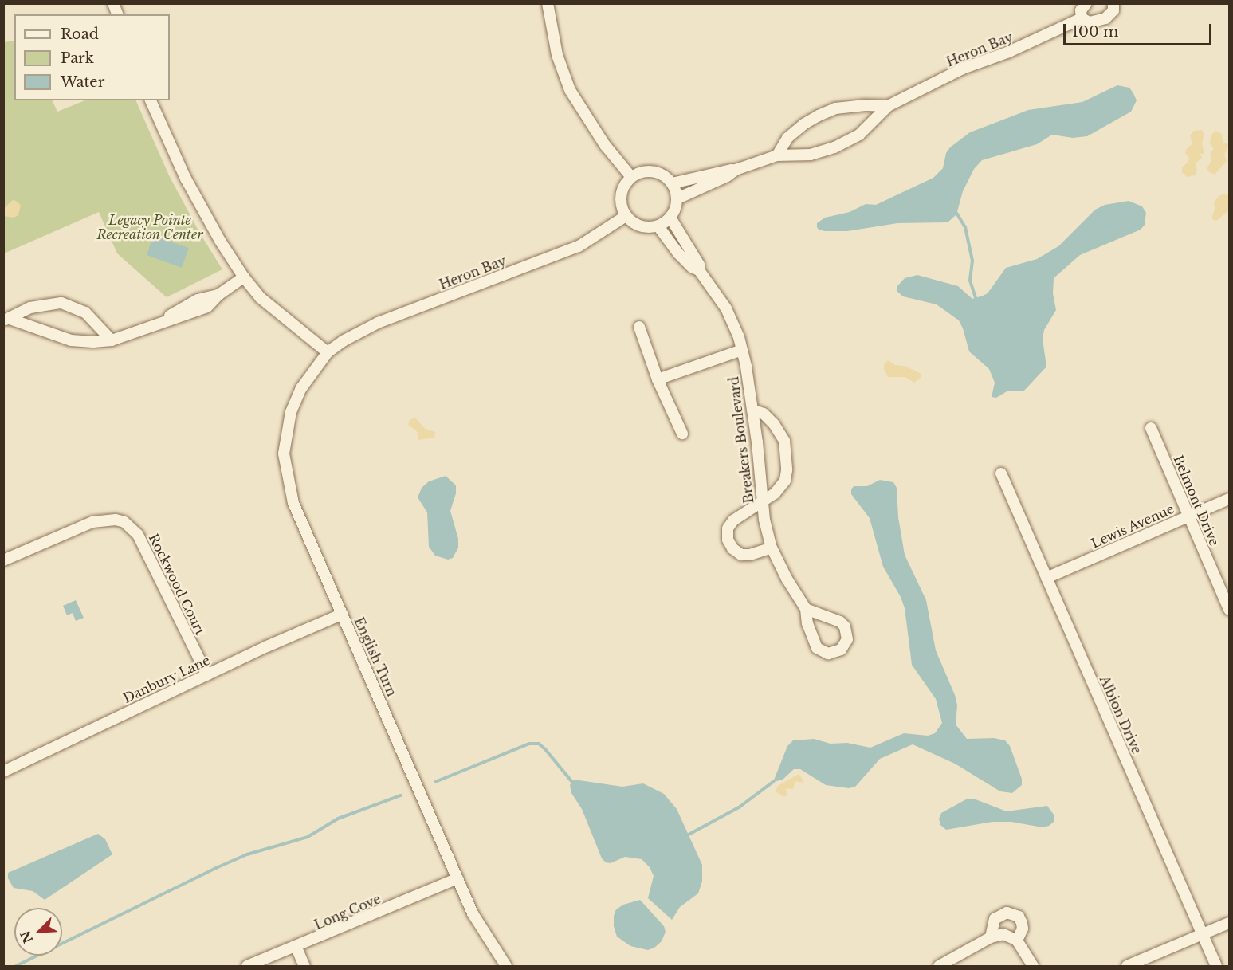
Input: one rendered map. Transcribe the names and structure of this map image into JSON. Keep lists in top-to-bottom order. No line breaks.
{"streets":{"street":["Heron Bay","Breakers Boulevard","Belmont Drive","Lewis Avenue","Rockwood Court","English Turn","Danbury Lane","Albion Drive","Long Cove"]},"crossings":[["Heron Bay","Breakers Boulevard"],["Heron Bay","English Turn"],["Belmont Drive","Lewis Avenue"],["Lewis Avenue","Albion Drive"],["Rockwood Court","Danbury Lane"],["English Turn","Danbury Lane"],["English Turn","Long Cove"]],"parks":["Legacy Pointe Recreation Center"],"legend":["Road","Park","Water"],"scale_bar":"100 m","north":"bottom left"}
